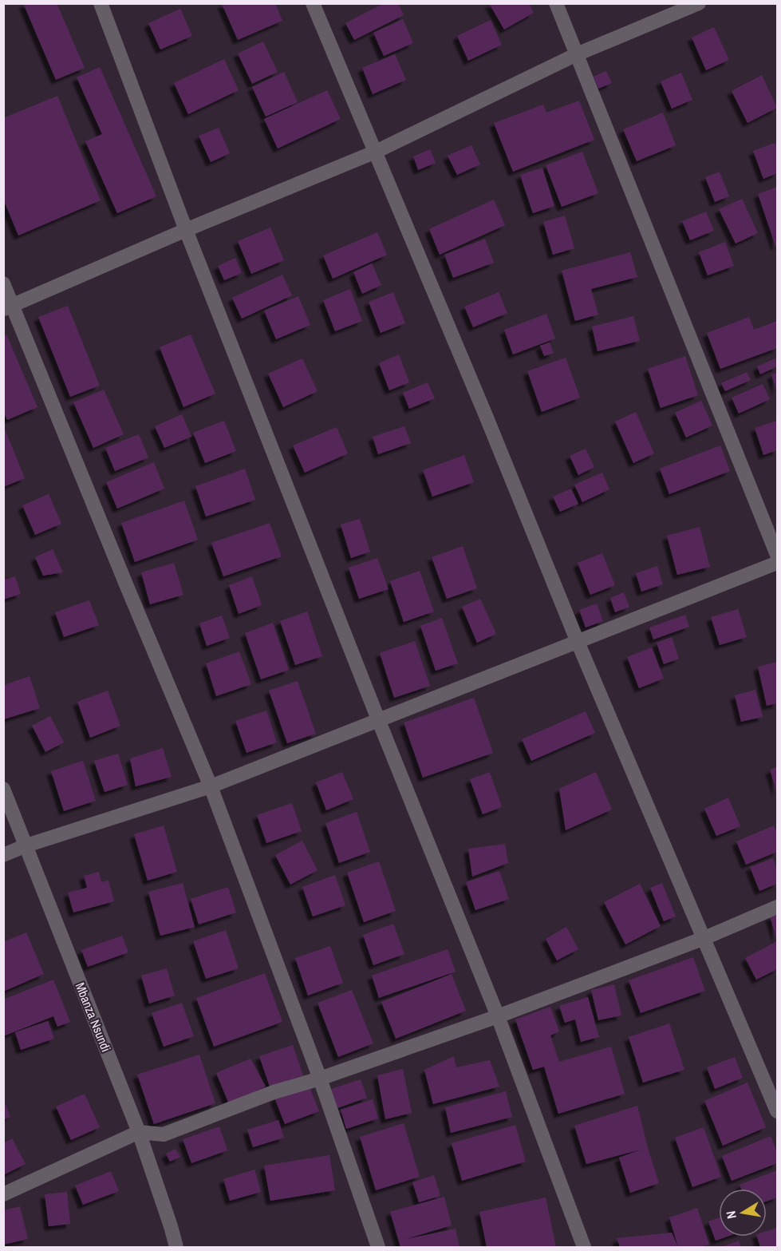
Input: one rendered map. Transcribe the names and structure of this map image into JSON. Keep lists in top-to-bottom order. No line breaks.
{"streets":{"street":["Mbanza Nsundi"]},"north":"left"}
